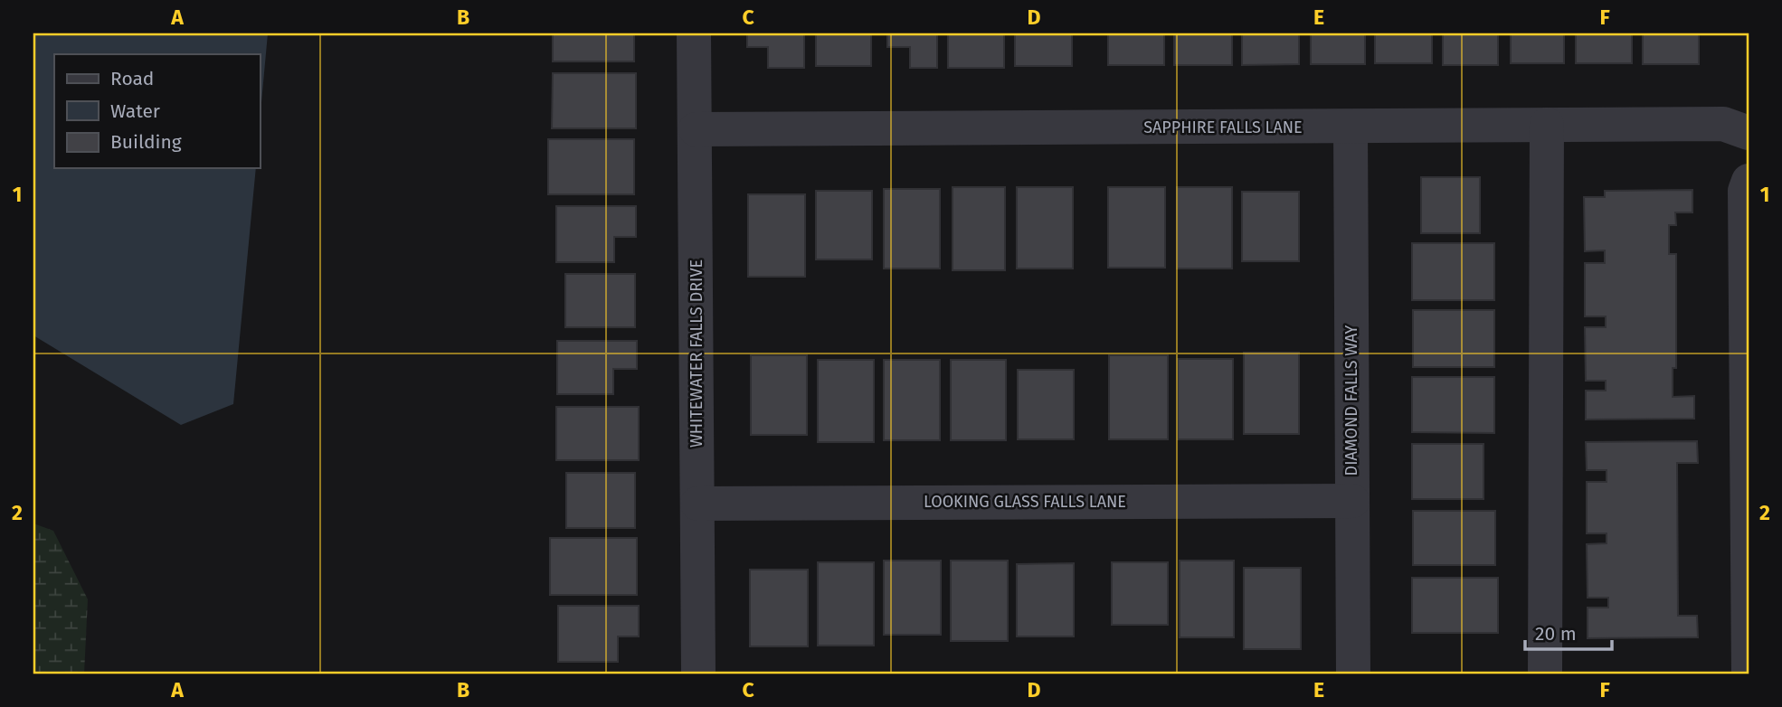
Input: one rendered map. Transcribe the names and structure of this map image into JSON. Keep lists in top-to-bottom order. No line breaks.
{"streets":{"street":["SAPPHIRE FALLS LANE","WHITEWATER FALLS DRIVE","DIAMOND FALLS WAY","LOOKING GLASS FALLS LANE"]},"crossings":[["SAPPHIRE FALLS LANE","WHITEWATER FALLS DRIVE"],["SAPPHIRE FALLS LANE","DIAMOND FALLS WAY"],["WHITEWATER FALLS DRIVE","LOOKING GLASS FALLS LANE"],["DIAMOND FALLS WAY","LOOKING GLASS FALLS LANE"]],"legend":["Road","Water","Building"],"scale_bar":"20 m","grid":{"columns":["A","B","C","D","E","F"],"rows":["1","2"]}}
